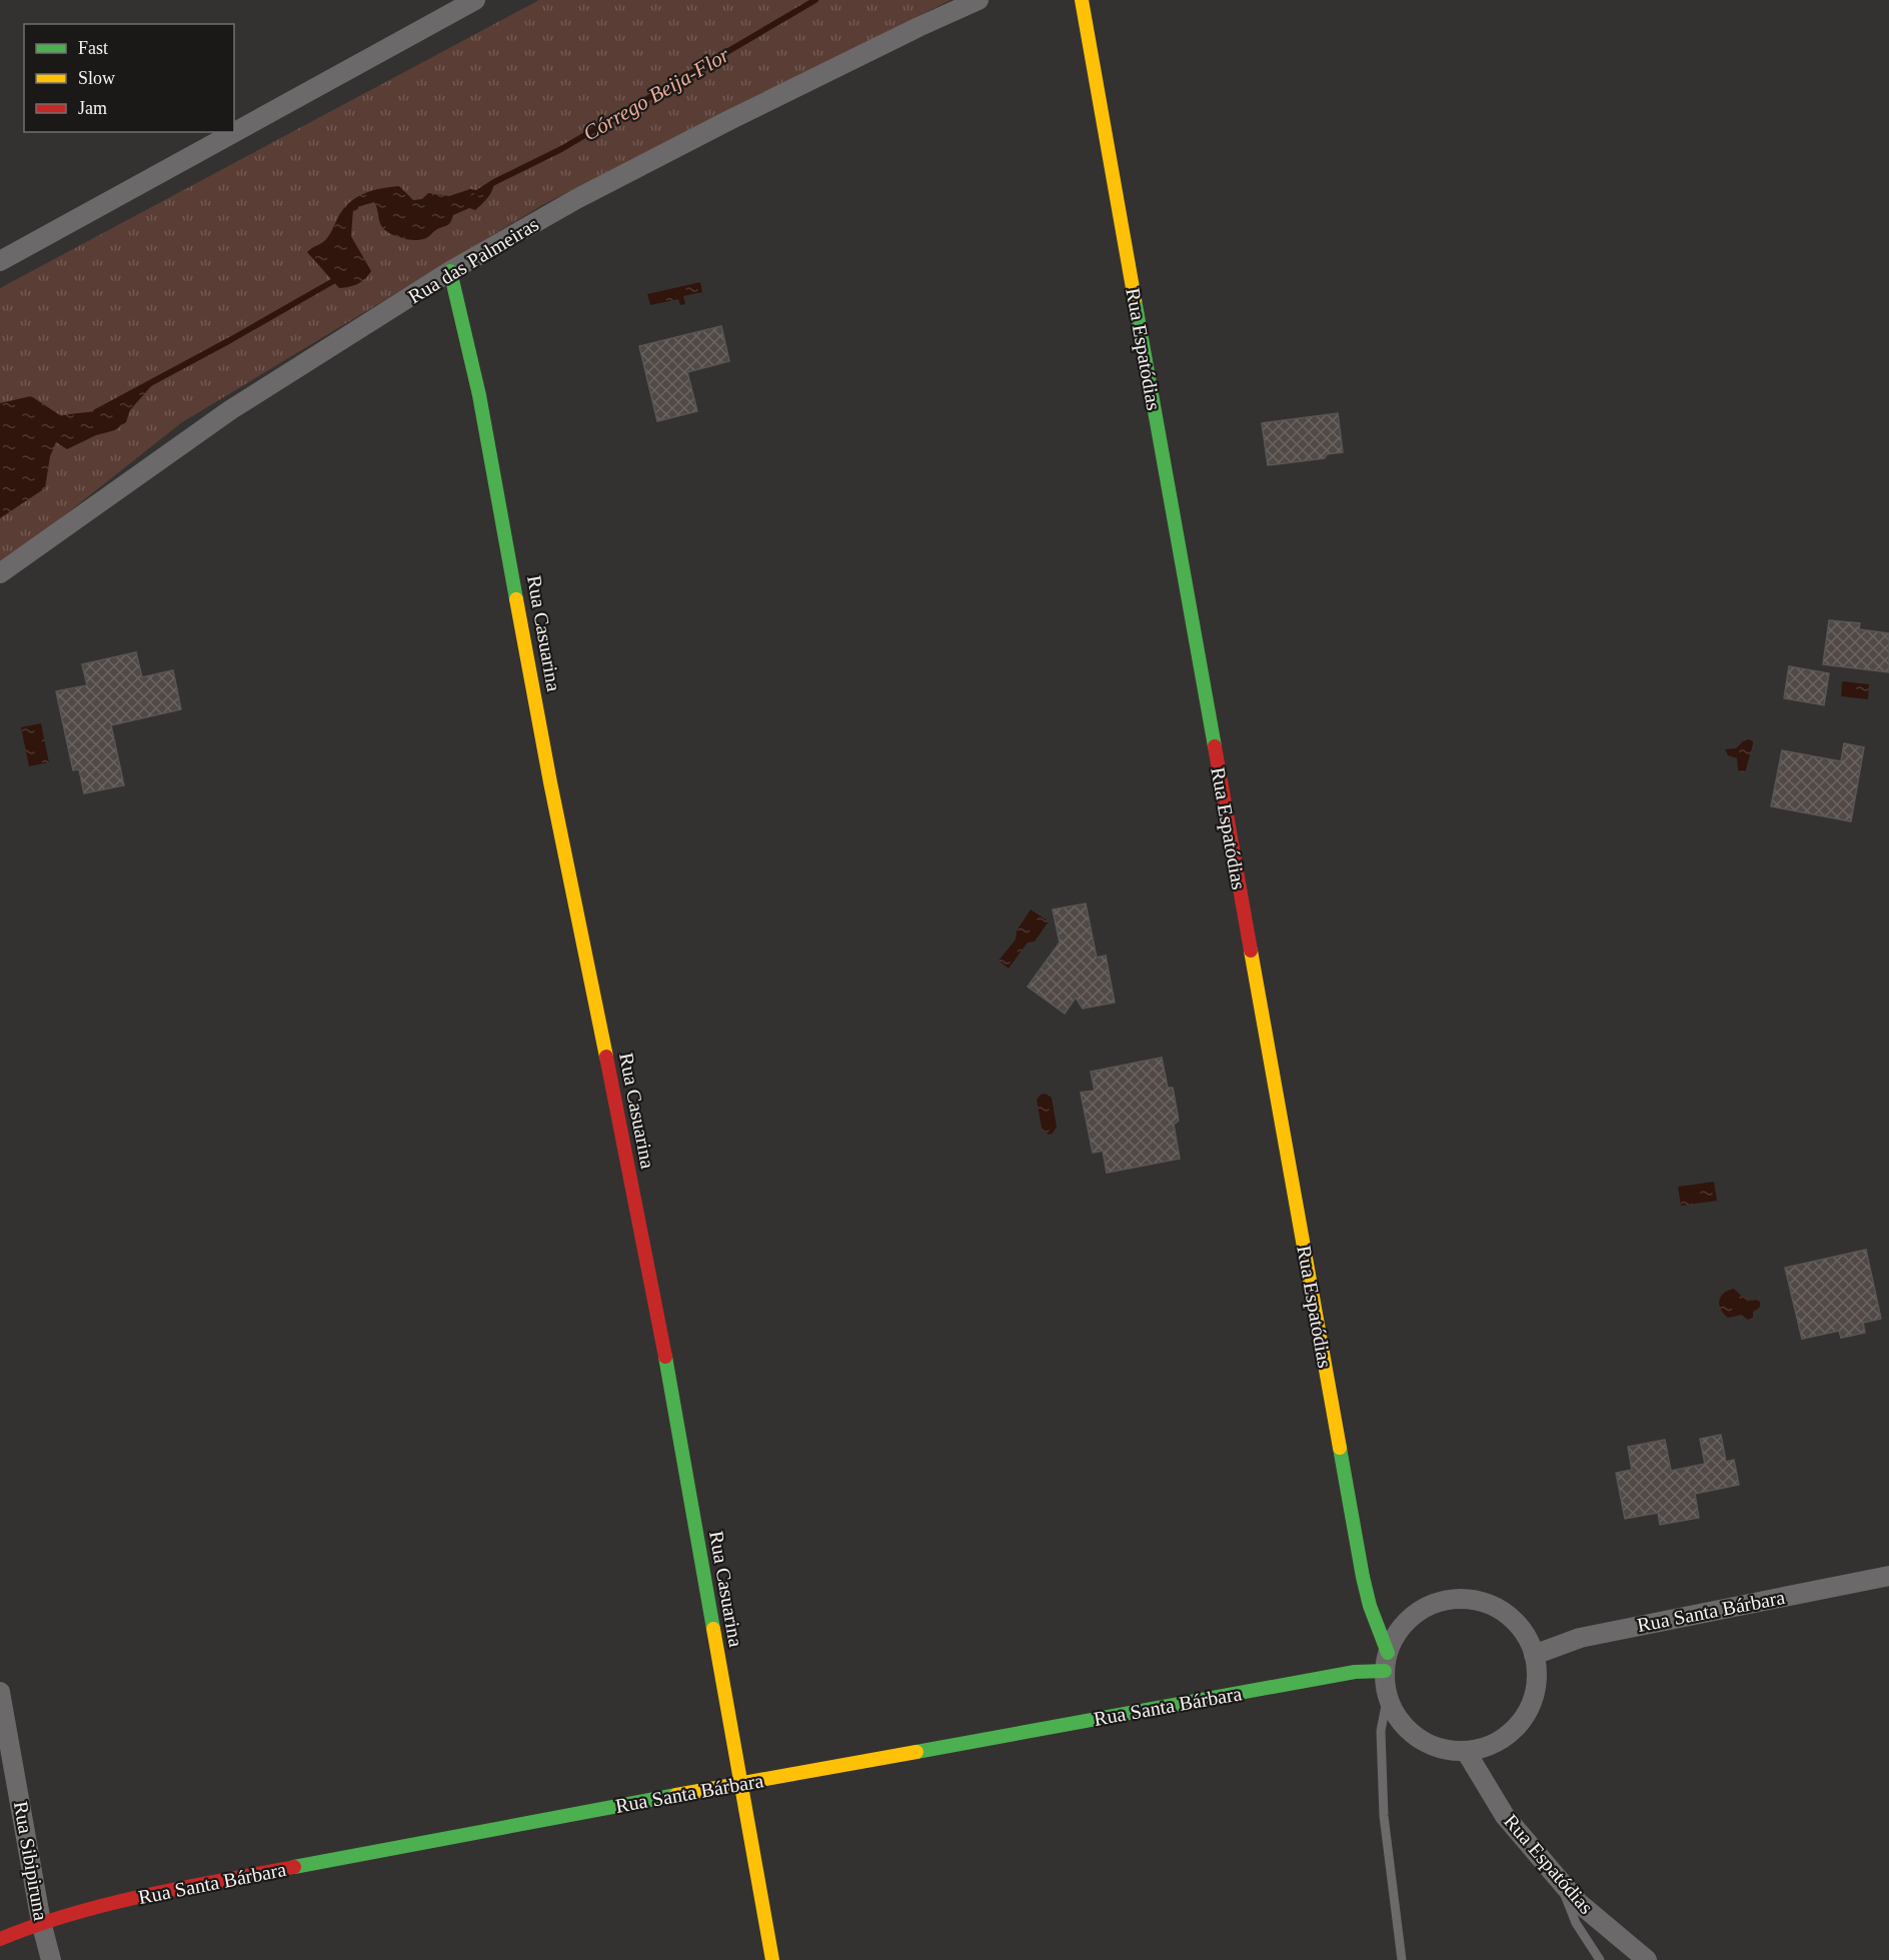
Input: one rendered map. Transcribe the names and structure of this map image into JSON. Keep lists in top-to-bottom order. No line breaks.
{"streets":{"street":["Rua das Palmeiras","Rua Espatódias","Rua Casuarina","Rua Santa Bárbara","Rua Sibipiruna"]},"crossings":[["Rua das Palmeiras","Rua Casuarina"],["Rua Espatódias","Rua Santa Bárbara"],["Rua Casuarina","Rua Santa Bárbara"],["Rua Santa Bárbara","Rua Sibipiruna"]],"water":["Córrego Beija-Flor"],"legend":["Fast","Slow","Jam"]}
